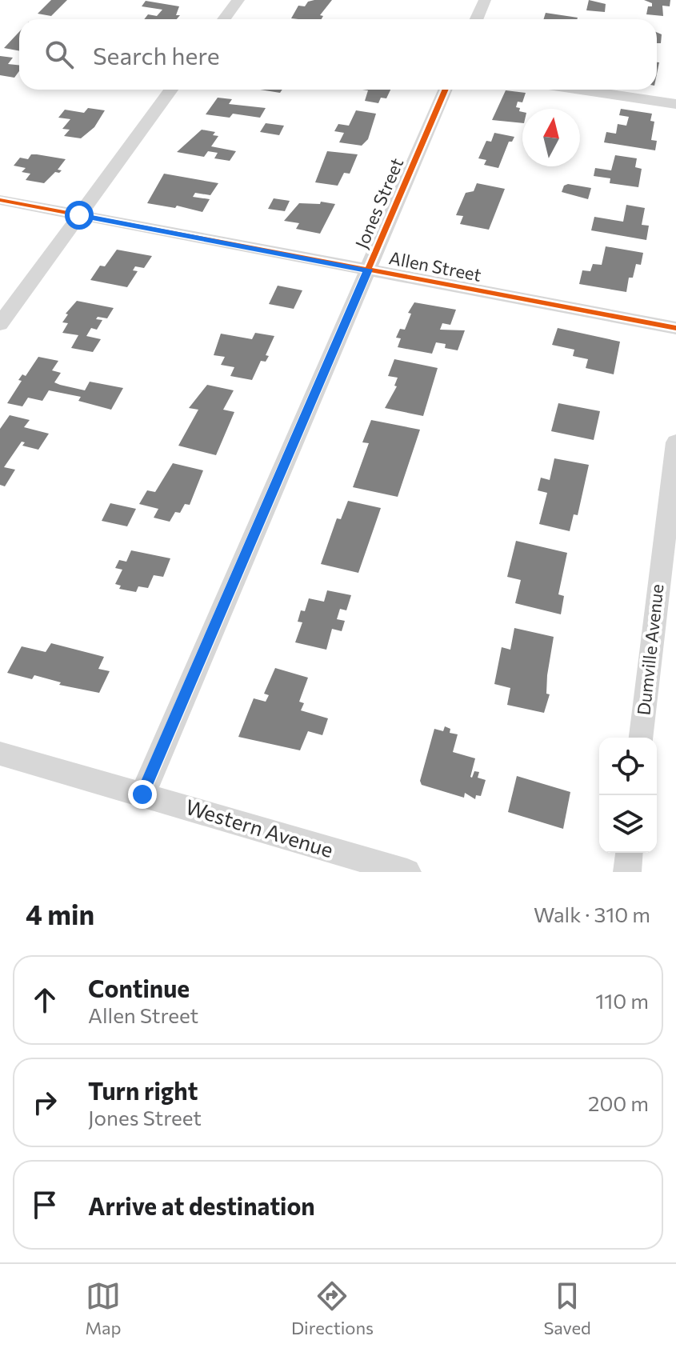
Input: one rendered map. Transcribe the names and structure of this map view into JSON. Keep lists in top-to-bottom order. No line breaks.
{"streets":{"street":["Jones Street","Allen Street","Dumville Avenue","Western Avenue"]},"crossings":[["Jones Street","Allen Street"],["Jones Street","Western Avenue"]],"north":"top","page":{"search":"Search here","heading":["4 min","Walk · 310 m"],"list":[["Continue","Allen Street","110 m"],["Turn right","Jones Street","200 m"],"Arrive at destination"],"nav":["Map","Directions","Saved"]}}
